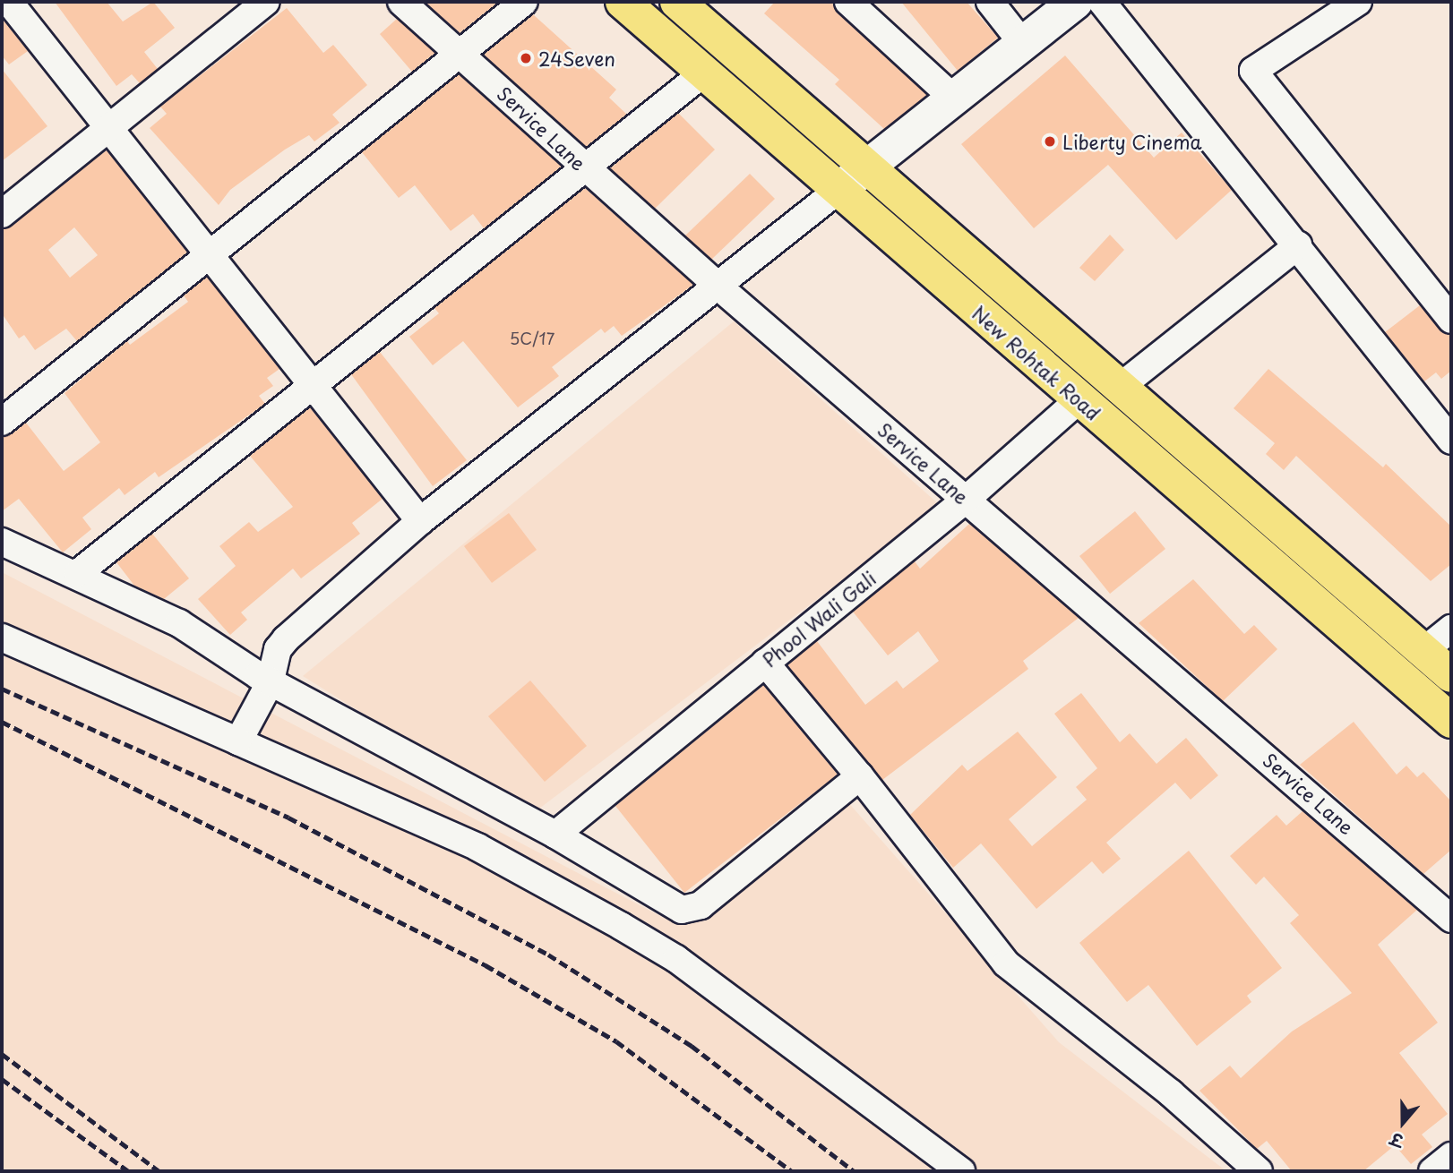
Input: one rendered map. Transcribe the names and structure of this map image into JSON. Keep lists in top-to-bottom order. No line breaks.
{"streets":{"main road":["New Rohtak Road"],"street":["Service Lane","Phool Wali Gali"]},"crossings":[["Service Lane","Phool Wali Gali"],["New Rohtak Road","Phool Wali Gali"]],"places":["24Seven","Liberty Cinema"],"house_numbers":["5C/17"],"north":"bottom"}
